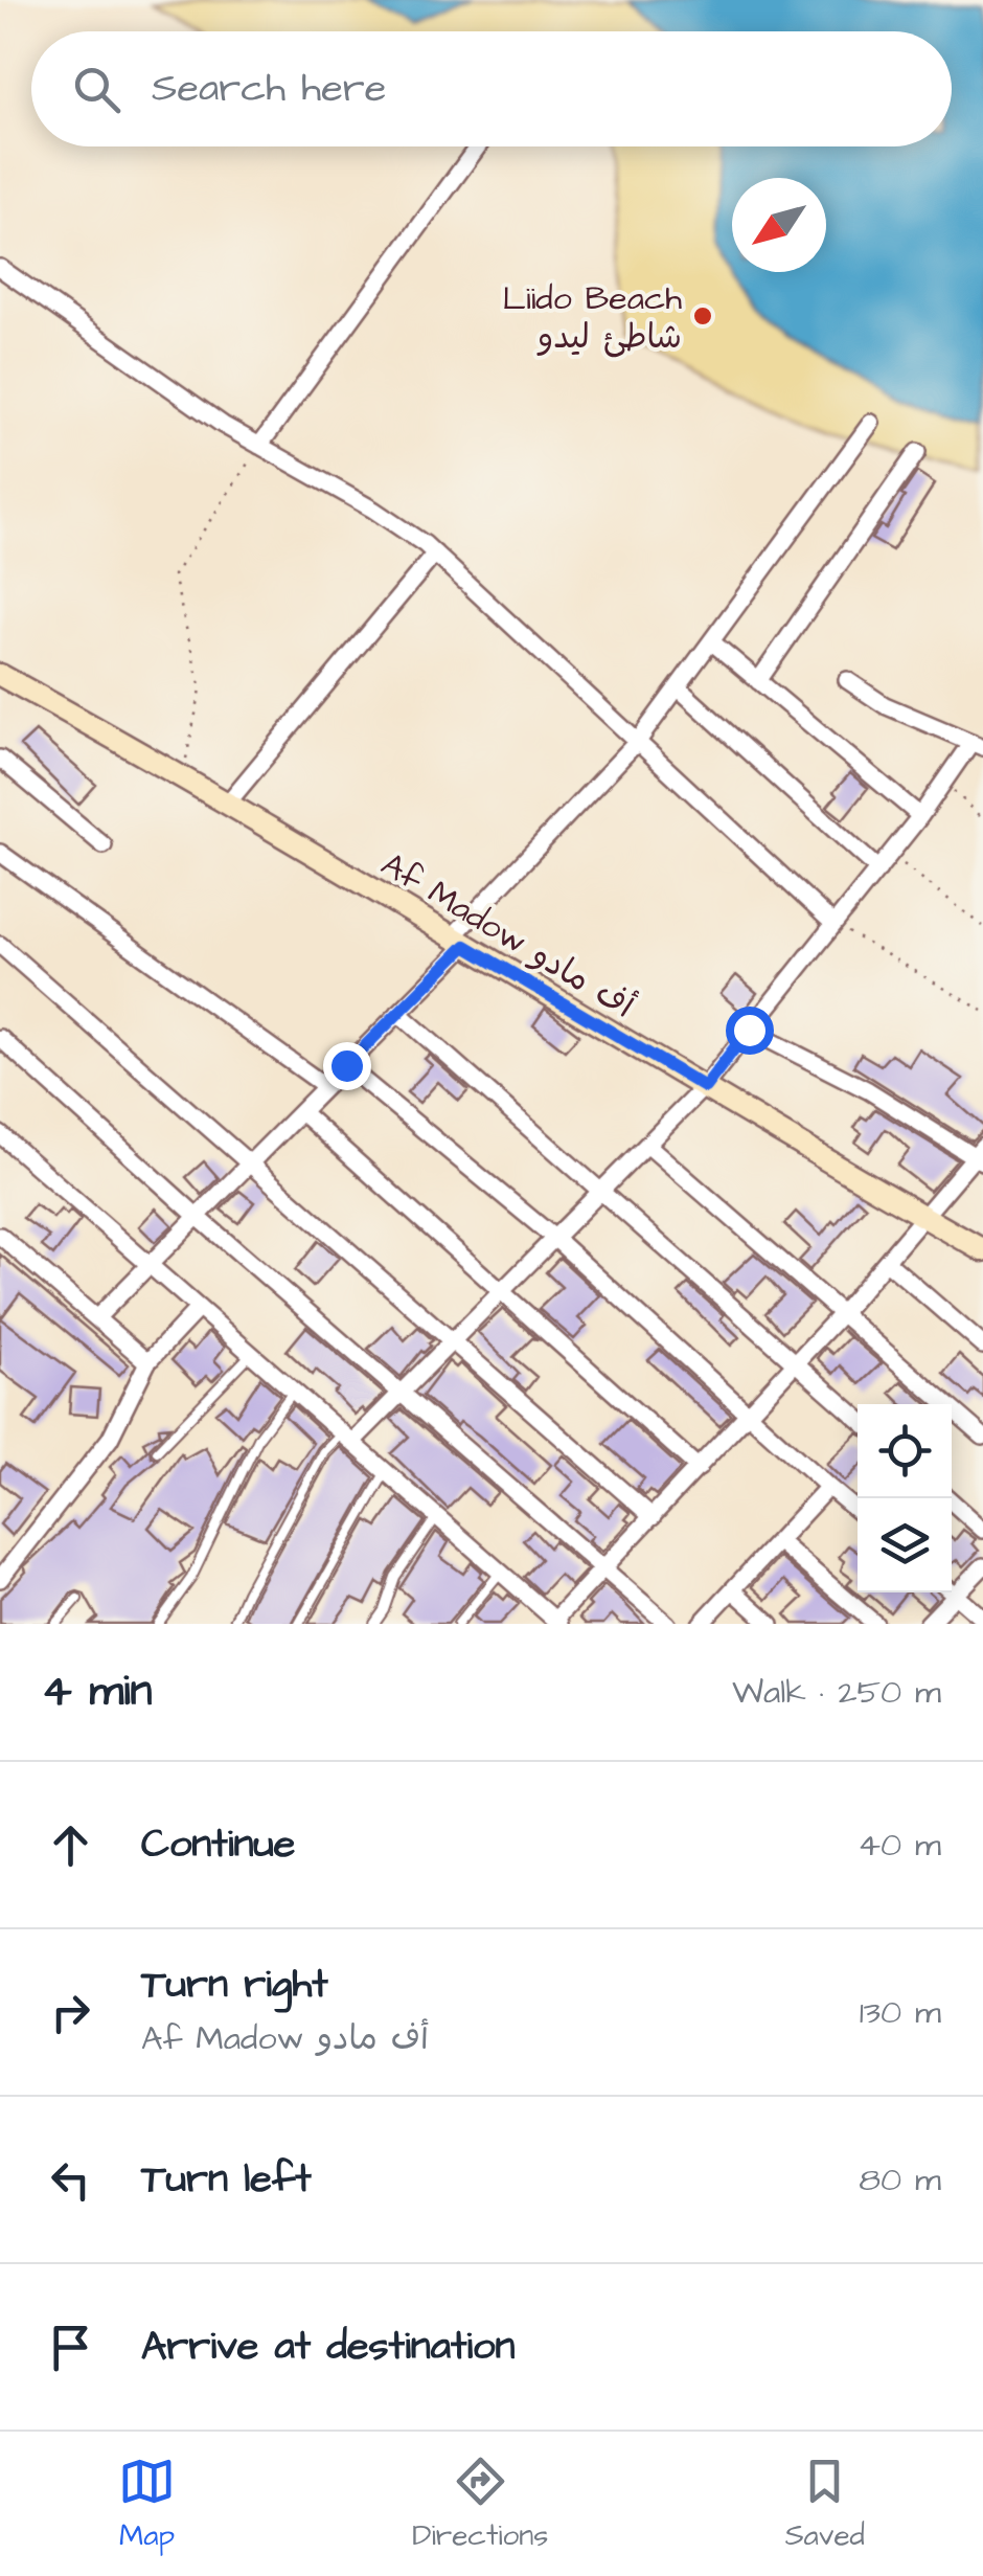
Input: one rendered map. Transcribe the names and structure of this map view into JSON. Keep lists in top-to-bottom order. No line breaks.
{"streets":{"street":["Af Madow أف مادو"]},"places":["Liido Beach شاطئ ليدو"],"north":"bottom left","page":{"search":"Search here","heading":["4 min","Walk · 250 m"],"list":[["Continue","40 m"],["Turn right","Af Madow أف مادو","130 m"],["Turn left","80 m"],"Arrive at destination"],"nav":["Map","Directions","Saved"]}}
